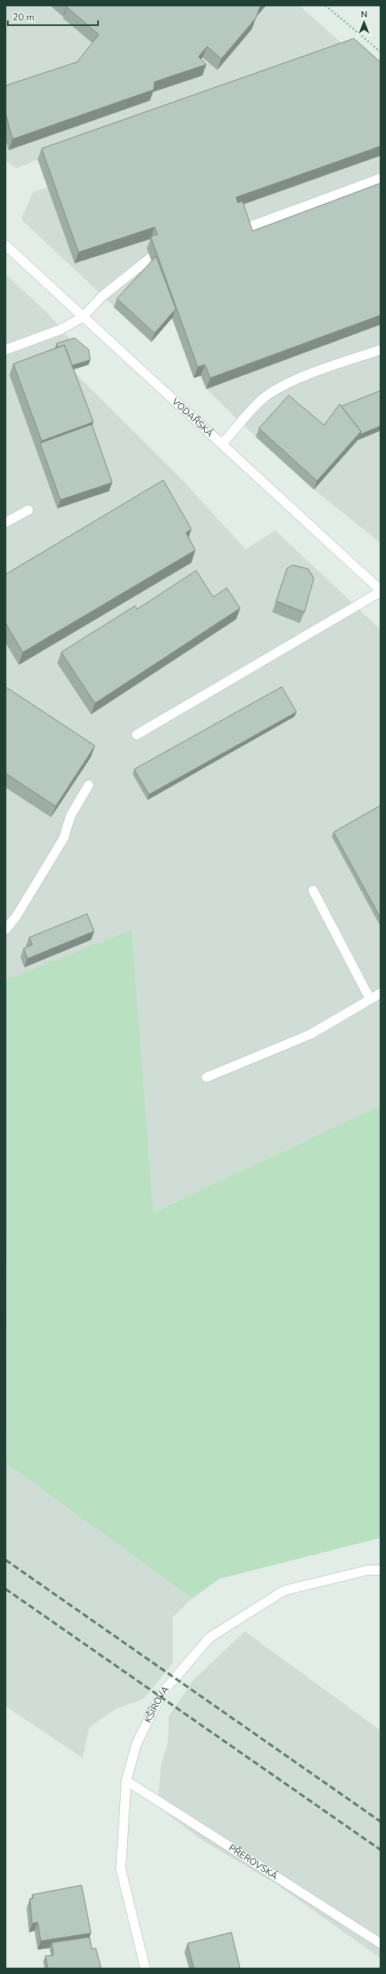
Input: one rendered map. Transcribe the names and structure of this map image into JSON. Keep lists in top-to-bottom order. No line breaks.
{"streets":{"street":["VODAŘSKÁ","KŠÍROVA","PŘEROVSKÁ"]},"crossings":[["KŠÍROVA","PŘEROVSKÁ"]],"scale_bar":"20 m","north":"top"}
